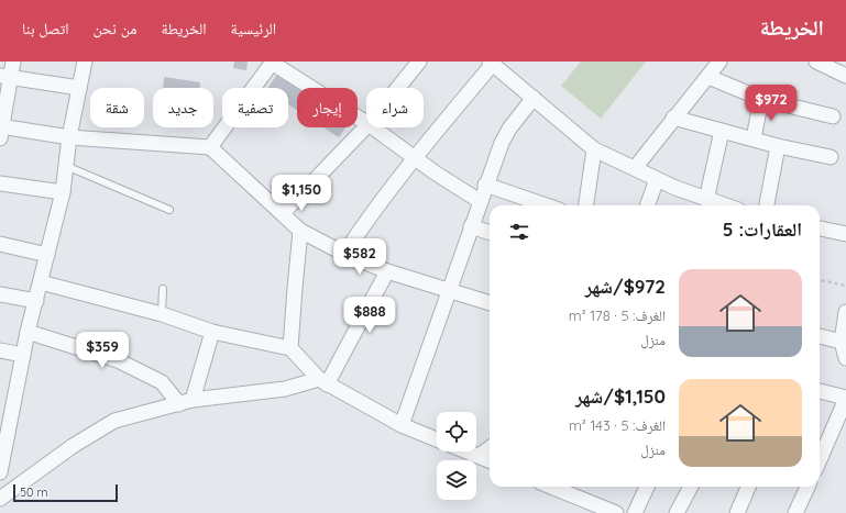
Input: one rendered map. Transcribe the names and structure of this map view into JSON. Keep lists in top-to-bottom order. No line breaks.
{"scale_bar":"50 m","page":{"header":"الخريطة","nav":["الرئيسية","الخريطة","من نحن","اتصل بنا"],"price":["$972","$1,150","$582","$888","$359"],"chip":["شراء","إيجار","تصفية","جديد","شقة"],"heading":"العقارات: 5","list":[{"name":"$972/شهر","note":"الغرف: 5 · 178 m² · منزل"},{"name":"$1,150/شهر","note":"الغرف: 5 · 143 m² · منزل"}],"scale":"50 m"}}
